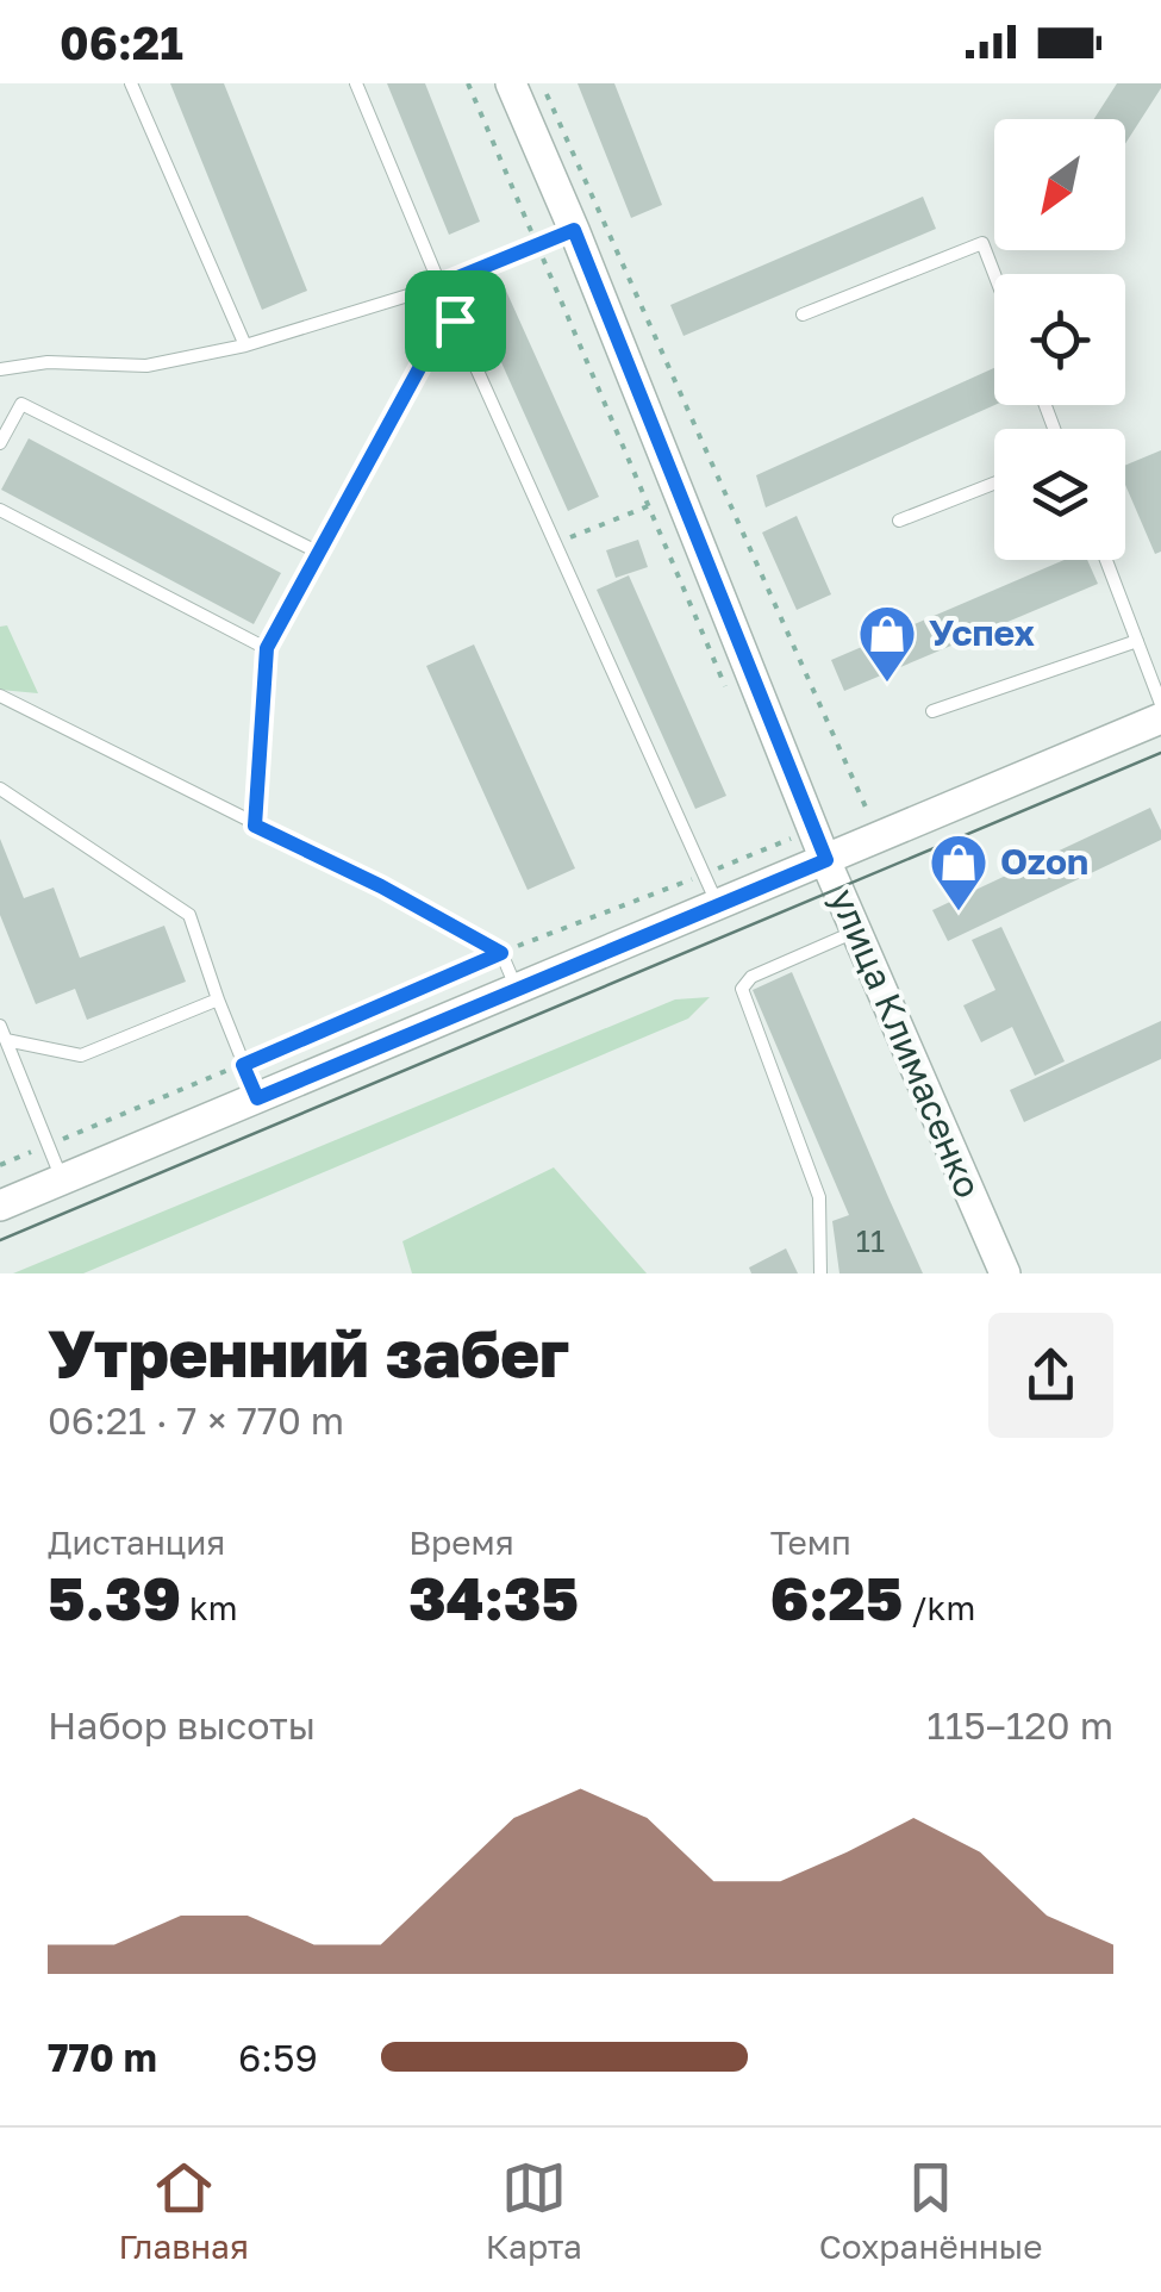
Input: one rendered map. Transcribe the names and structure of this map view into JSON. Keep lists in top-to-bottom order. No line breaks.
{"streets":{"street":["улица Климасенко"]},"places":{"shop":["Успех","Ozon"]},"house_numbers":["11"],"north":"bottom left","page":{"status":"06:21","heading":["Утренний забег","06:21 · 7 × 770 m"],"stats":[["Дистанция","5.39 km"],["Время","34:35"],["Темп","6:25 /km"]],"chart":["Набор высоты","115–120 m"],"list":[{"name":"770 m","note":"6:59"}],"tabs":["Главная","Карта","Сохранённые"]}}
